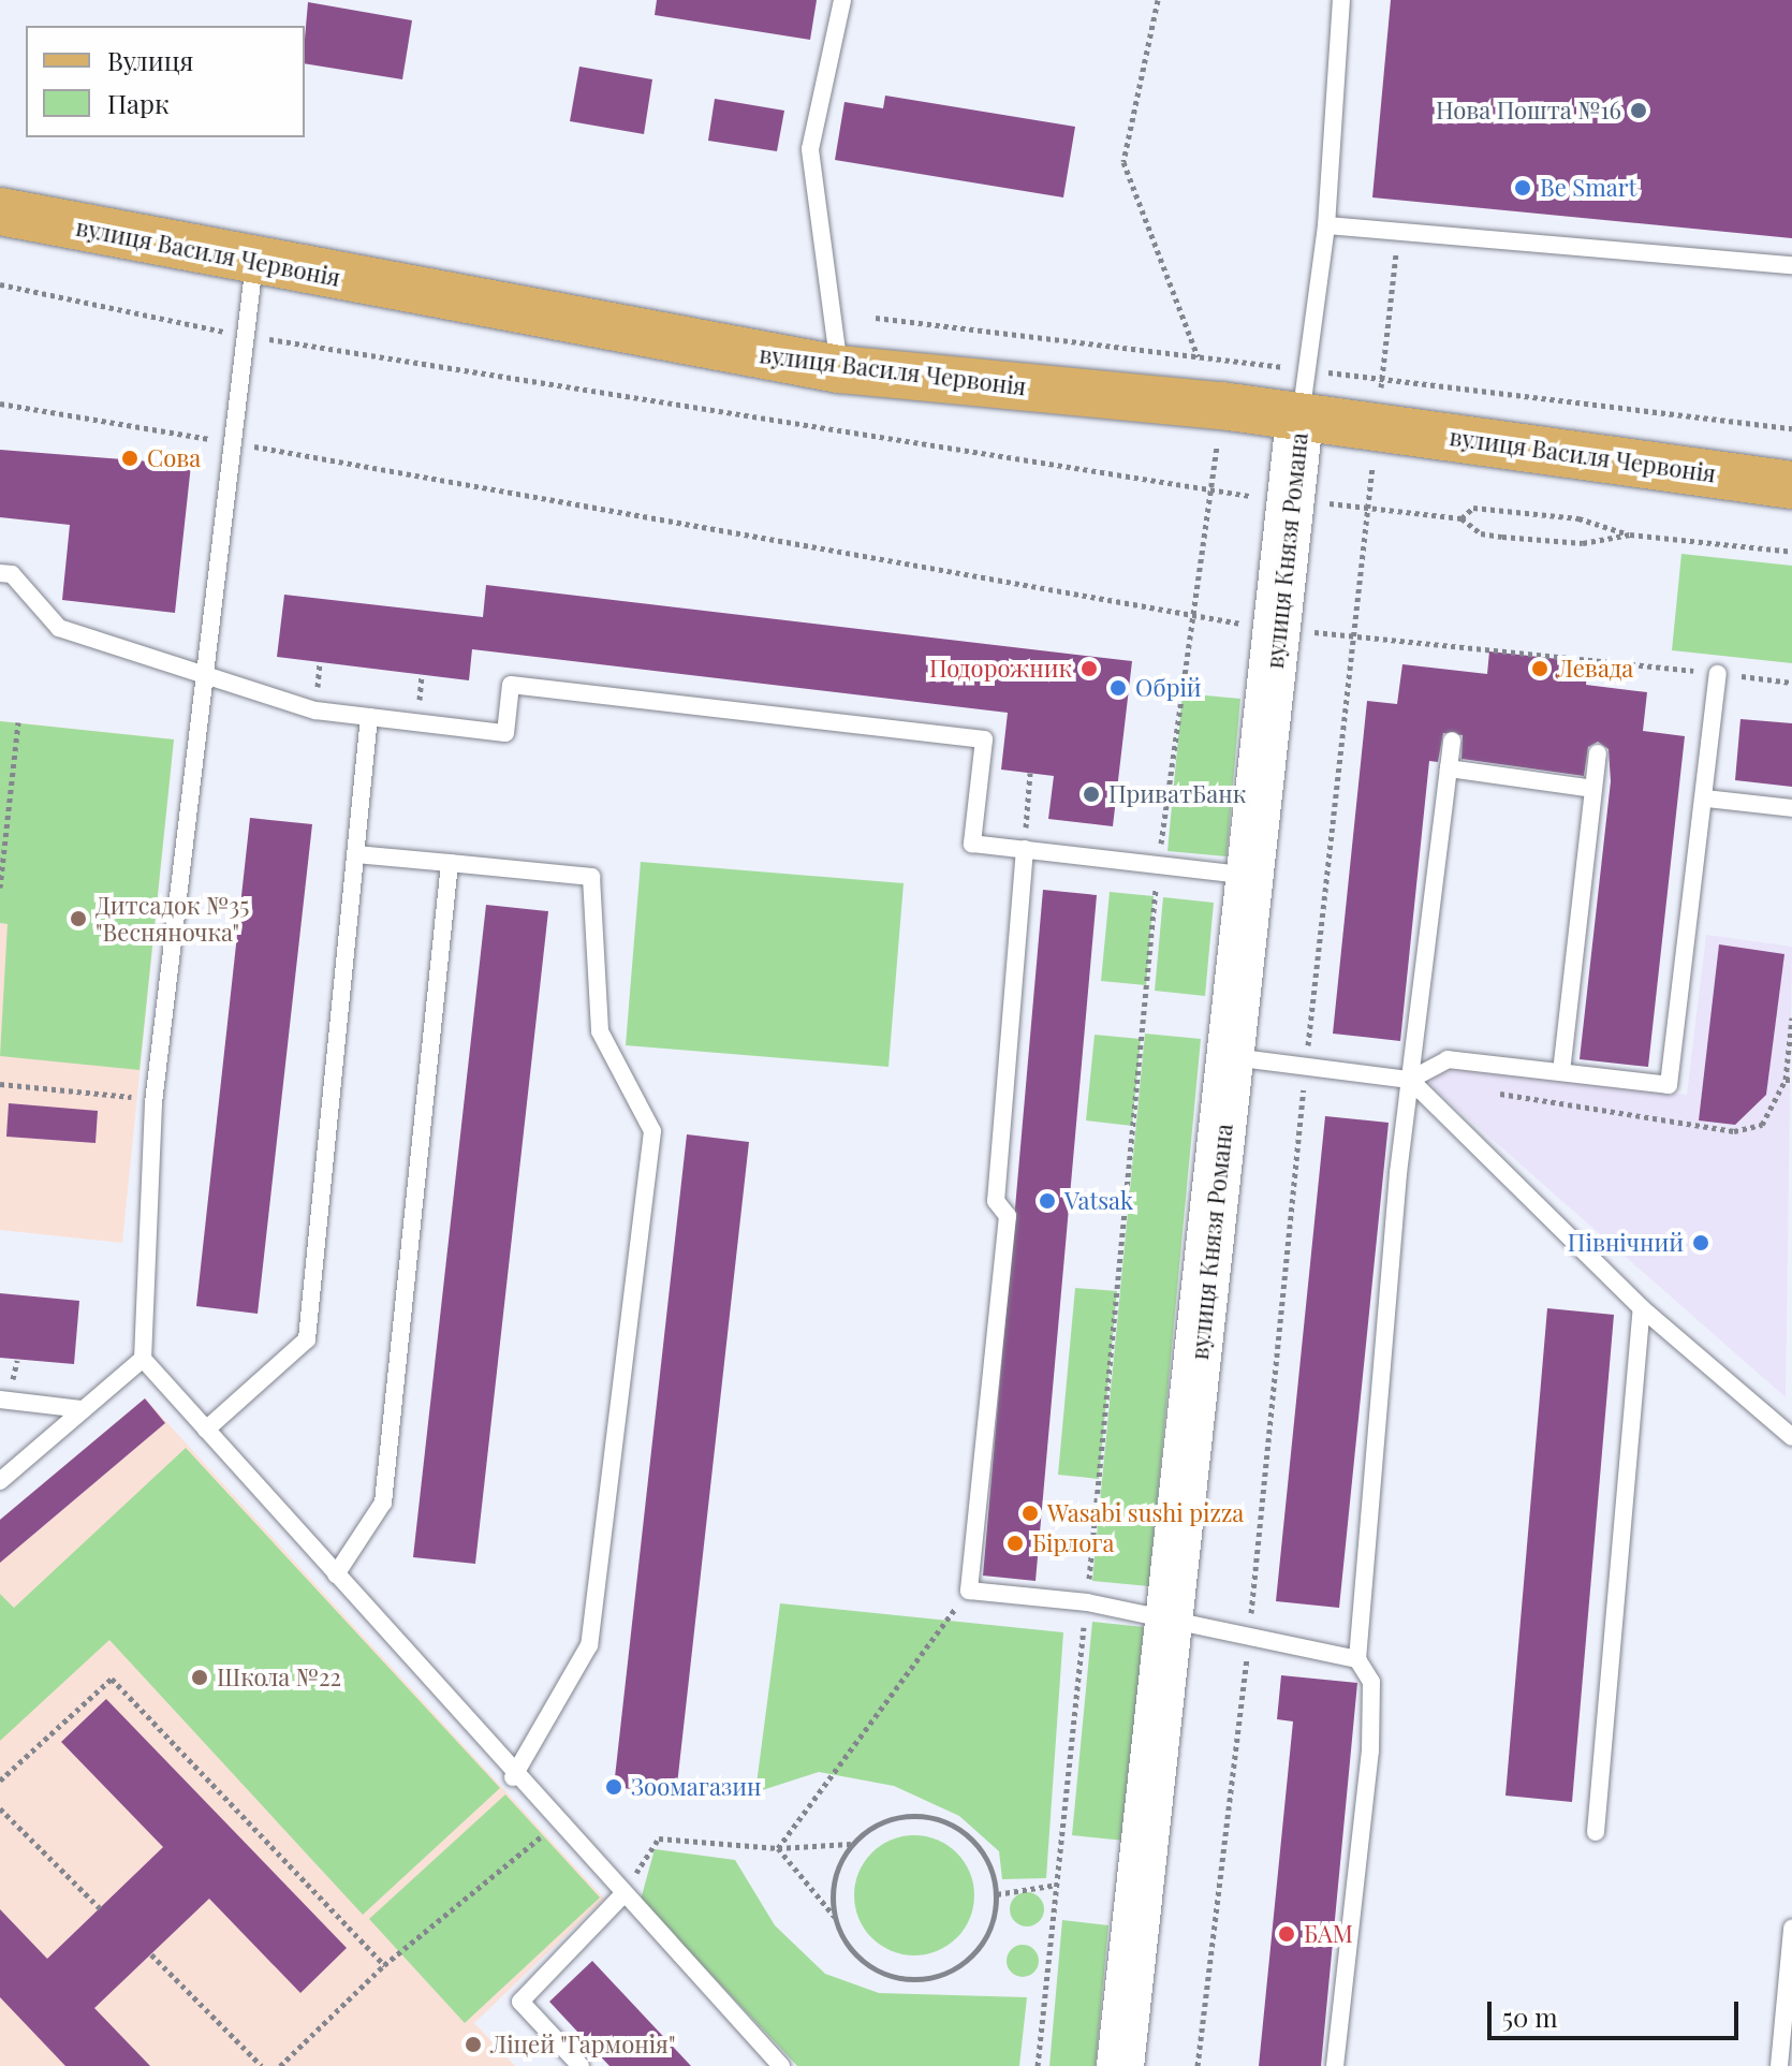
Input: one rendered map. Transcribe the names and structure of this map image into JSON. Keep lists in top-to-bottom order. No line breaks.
{"streets":{"main road":["вулиця Василя Червонія"],"street":["вулиця Князя Романа"]},"crossings":[["вулиця Василя Червонія","вулиця Князя Романа"]],"places":["Нова Пошта №16","Be Smart","Сова","Подорожник","Левада","Обрій","ПриватБанк","Дитсадок №35 \"Весняночка\"","Vatsak","Північний","Wasabi sushi pizza","Бірлога","Школа №22","Зоомагазин","БАМ","Ліцей \"Гармонія\""],"legend":["Вулиця","Парк"],"scale_bar":"50 m"}
